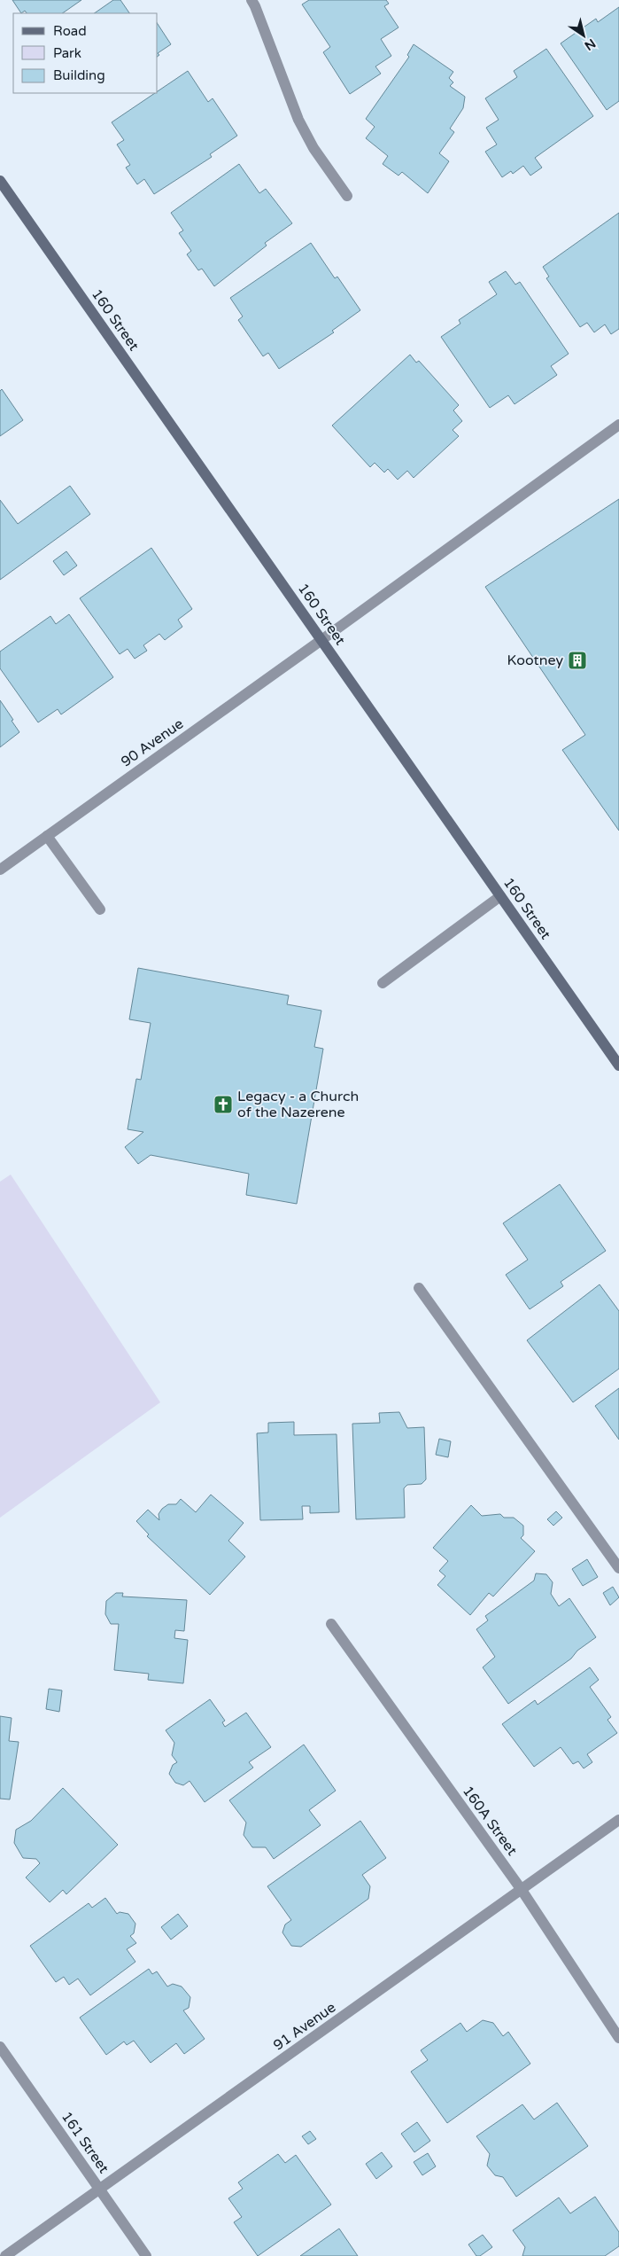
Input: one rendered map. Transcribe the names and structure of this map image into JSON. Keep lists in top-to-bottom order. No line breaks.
{"streets":{"main road":["160 Street"],"street":["90 Avenue","160A Street","91 Avenue","161 Street"]},"crossings":[["160 Street","90 Avenue"],["160A Street","91 Avenue"],["91 Avenue","161 Street"]],"places":{"building":["Kootney"],"church":["Legacy - a Church of the Nazerene"]},"legend":["Road","Park","Building"],"north":"bottom right"}
